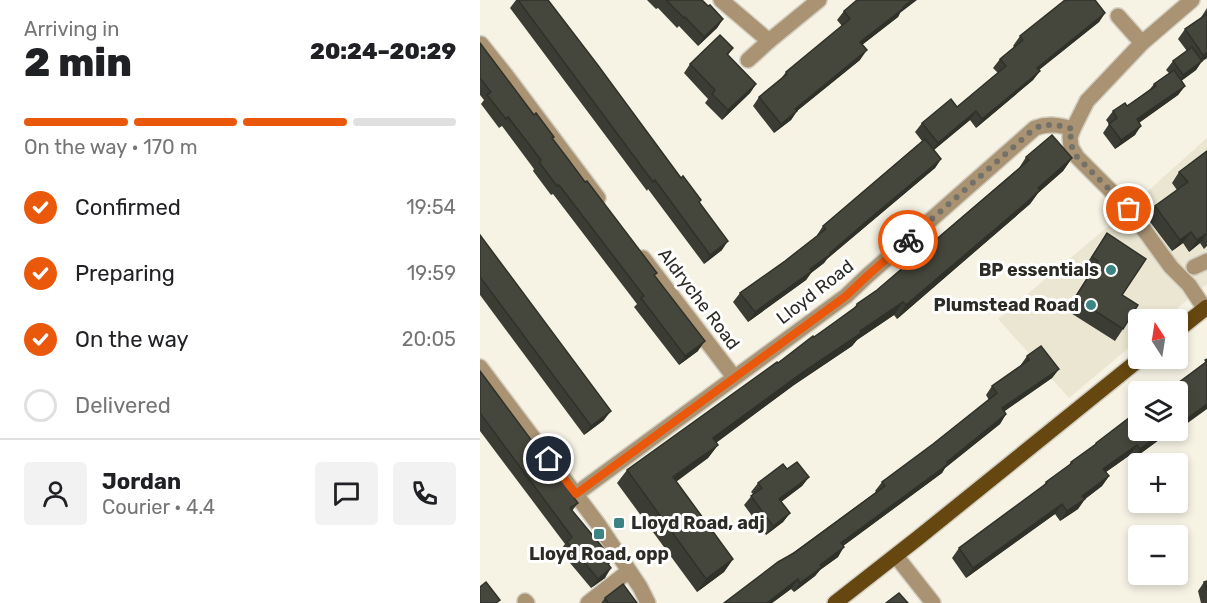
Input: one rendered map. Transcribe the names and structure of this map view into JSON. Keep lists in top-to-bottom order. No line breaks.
{"streets":{"street":["Lloyd Road","Aldryche Road"]},"crossings":[["Lloyd Road","Aldryche Road"]],"places":{"other":["BP essentials","Plumstead Road"],"transit":["Lloyd Road, adj","Lloyd Road, opp"]},"north":"top","page":{"heading":["2 min","Arriving in","20:24–20:29"],"panel":["Jordan","Courier · 4.4"],"bar":"On the way · 170 m","list":[["Confirmed","19:54"],["Preparing","19:59"],["On the way","20:05"],"Delivered"],"map_buttons":["+","−"]}}
